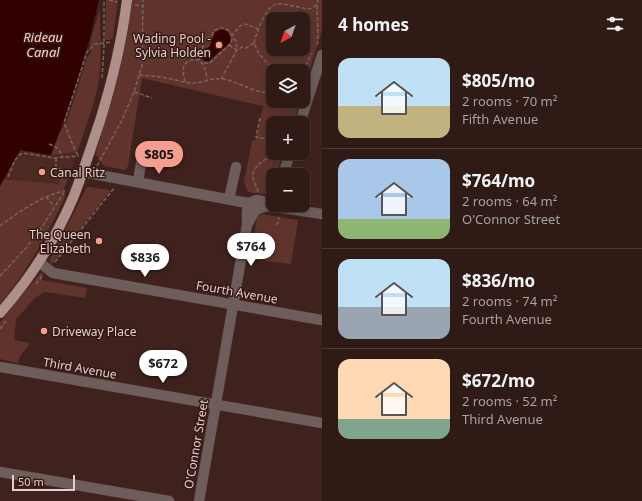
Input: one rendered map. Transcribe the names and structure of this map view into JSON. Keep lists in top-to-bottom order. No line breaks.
{"streets":{"street":["Fourth Avenue","Third Avenue","O'Connor Street"]},"crossings":[["Fourth Avenue","O'Connor Street"],["Third Avenue","O'Connor Street"]],"water":["Rideau Canal"],"places":["Wading Pool - Sylvia Holden","Canal Ritz","The Queen Elizabeth","Driveway Place"],"scale_bar":"50 m","north":"bottom left","page":{"heading":"4 homes","map_buttons":["+","−"],"list":[{"name":"$805/mo","note":"2 rooms · 70 m² · Fifth Avenue"},{"name":"$764/mo","note":"2 rooms · 64 m² · O'Connor Street"},{"name":"$836/mo","note":"2 rooms · 74 m² · Fourth Avenue"},{"name":"$672/mo","note":"2 rooms · 52 m² · Third Avenue"}],"price":["$805","$764","$836","$672"],"scale":"50 m"}}
